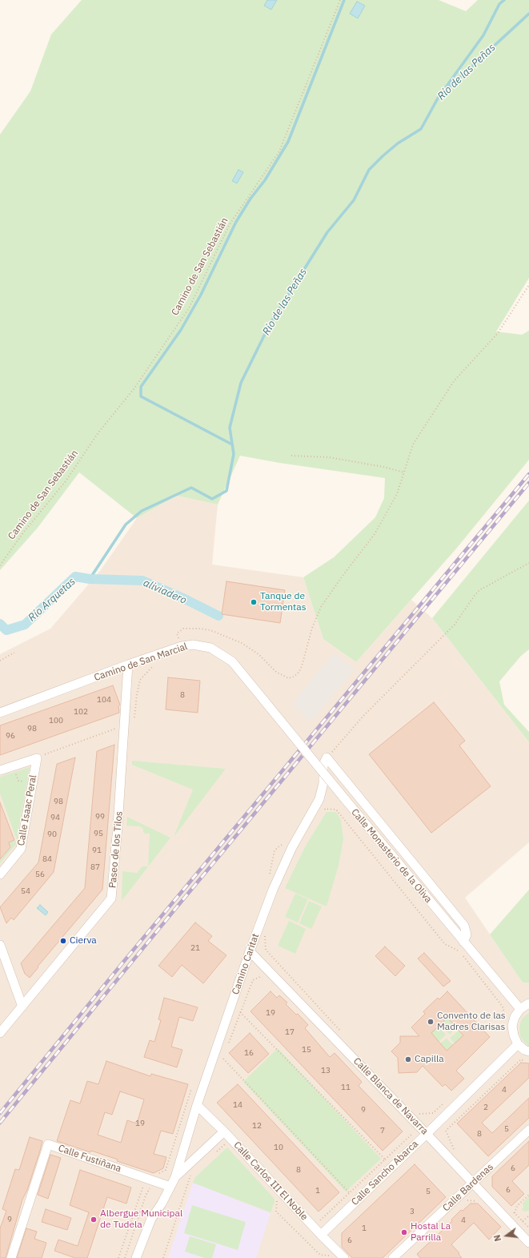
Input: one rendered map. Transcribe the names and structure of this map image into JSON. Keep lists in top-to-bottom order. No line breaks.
{"streets":{"street":["Camino de San Marcial","Calle Isaac Peral","Paseo de los Tilos","Calle Monasterio de la Oliva","Camino Caritat","Calle Blanca de Navarra","Calle Fustiñana","Calle Sancho Abarca","Calle Carlos III El Noble","Calle Bardenas"],"path":["Camino de San Sebastián"]},"crossings":[["Camino de San Marcial","Paseo de los Tilos"],["Camino de San Marcial","Calle Monasterio de la Oliva"],["Camino Caritat","Calle Blanca de Navarra"],["Camino Caritat","Calle Fustiñana"],["Camino Caritat","Calle Carlos III El Noble"],["Calle Blanca de Navarra","Calle Sancho Abarca"],["Calle Blanca de Navarra","Calle Bardenas"],["Calle Sancho Abarca","Calle Carlos III El Noble"]],"water":["Río de las Peñas","aliviadero","Río Arquetas"],"places":["Tanque de Tormentas","Cierva","Convento de las Madres Clarisas","Capilla","Albergue Municipal de Tudela","Hostal La Parrilla"],"house_numbers":["8","104","102","100","98","96","98","99","94","95","90","91","84","87","56","54","21","19","17","15","16","13","11","4","14","2","9","19","12","5","7","8","10","6","8","6","1","5","3","9","4","1","6"],"north":"left"}
